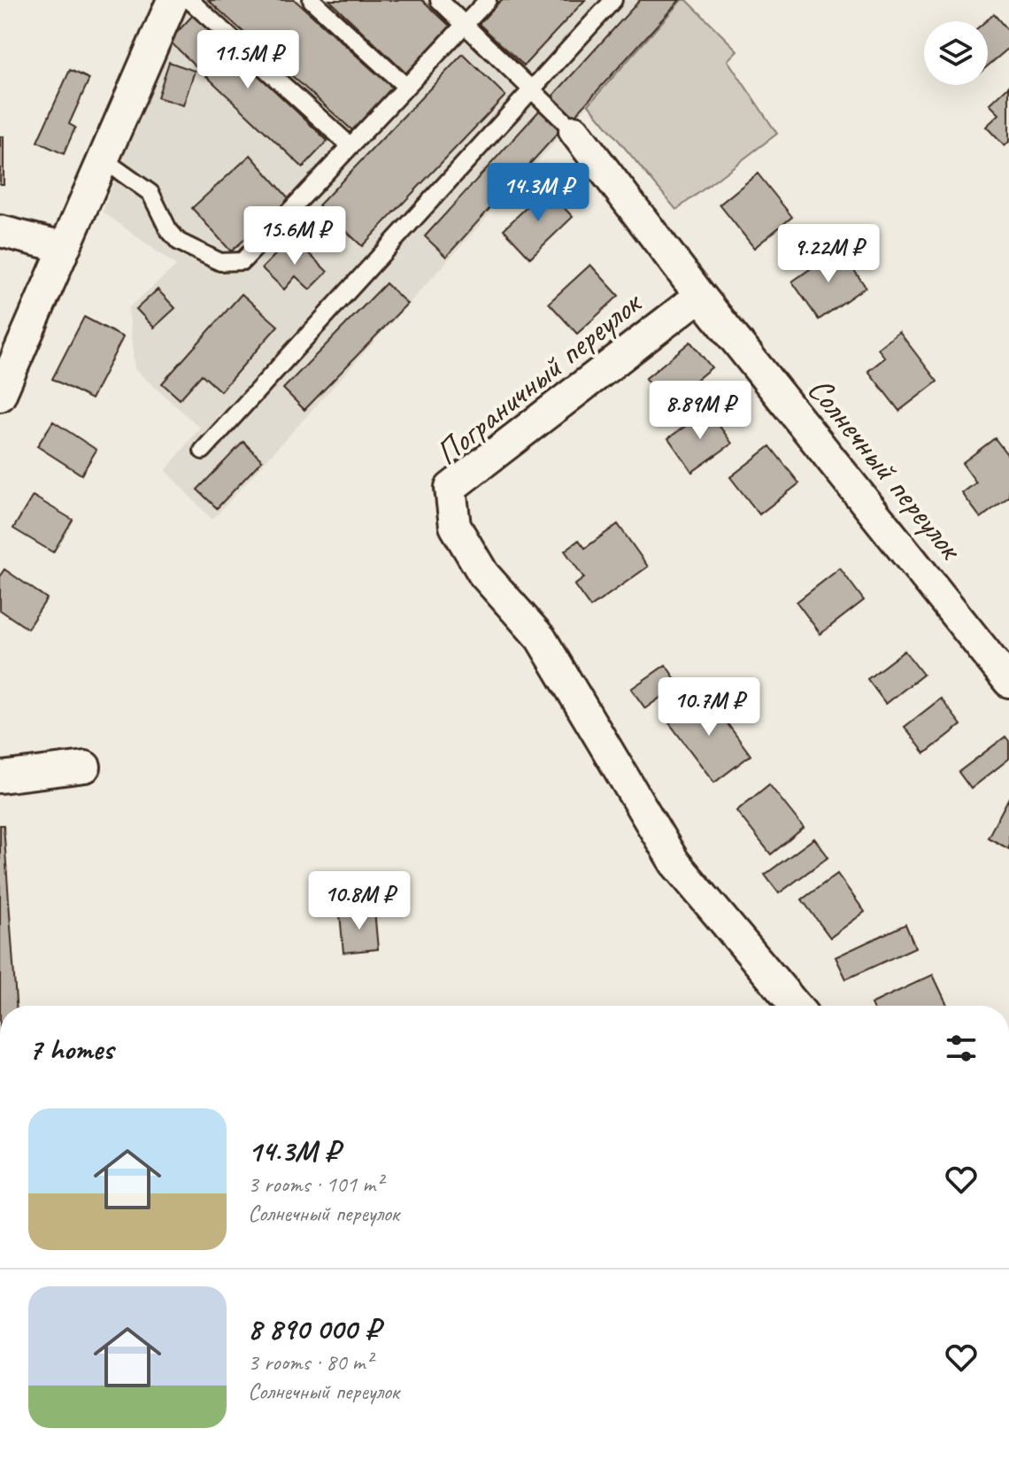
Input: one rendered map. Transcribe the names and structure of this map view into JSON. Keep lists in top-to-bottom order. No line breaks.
{"streets":{"street":["Пограничный переулок","Солнечный переулок"]},"crossings":[["Пограничный переулок","Солнечный переулок"]],"page":{"price":["11.5M ₽","14.3M ₽","15.6M ₽","9.22M ₽","8.89M ₽","10.7M ₽","10.8M ₽"],"heading":"7 homes","list":[{"name":"14.3M ₽","note":"3 rooms · 101 m² · Солнечный переулок"},{"name":"8 890 000 ₽","note":"3 rooms · 80 m² · Солнечный переулок"}]}}
